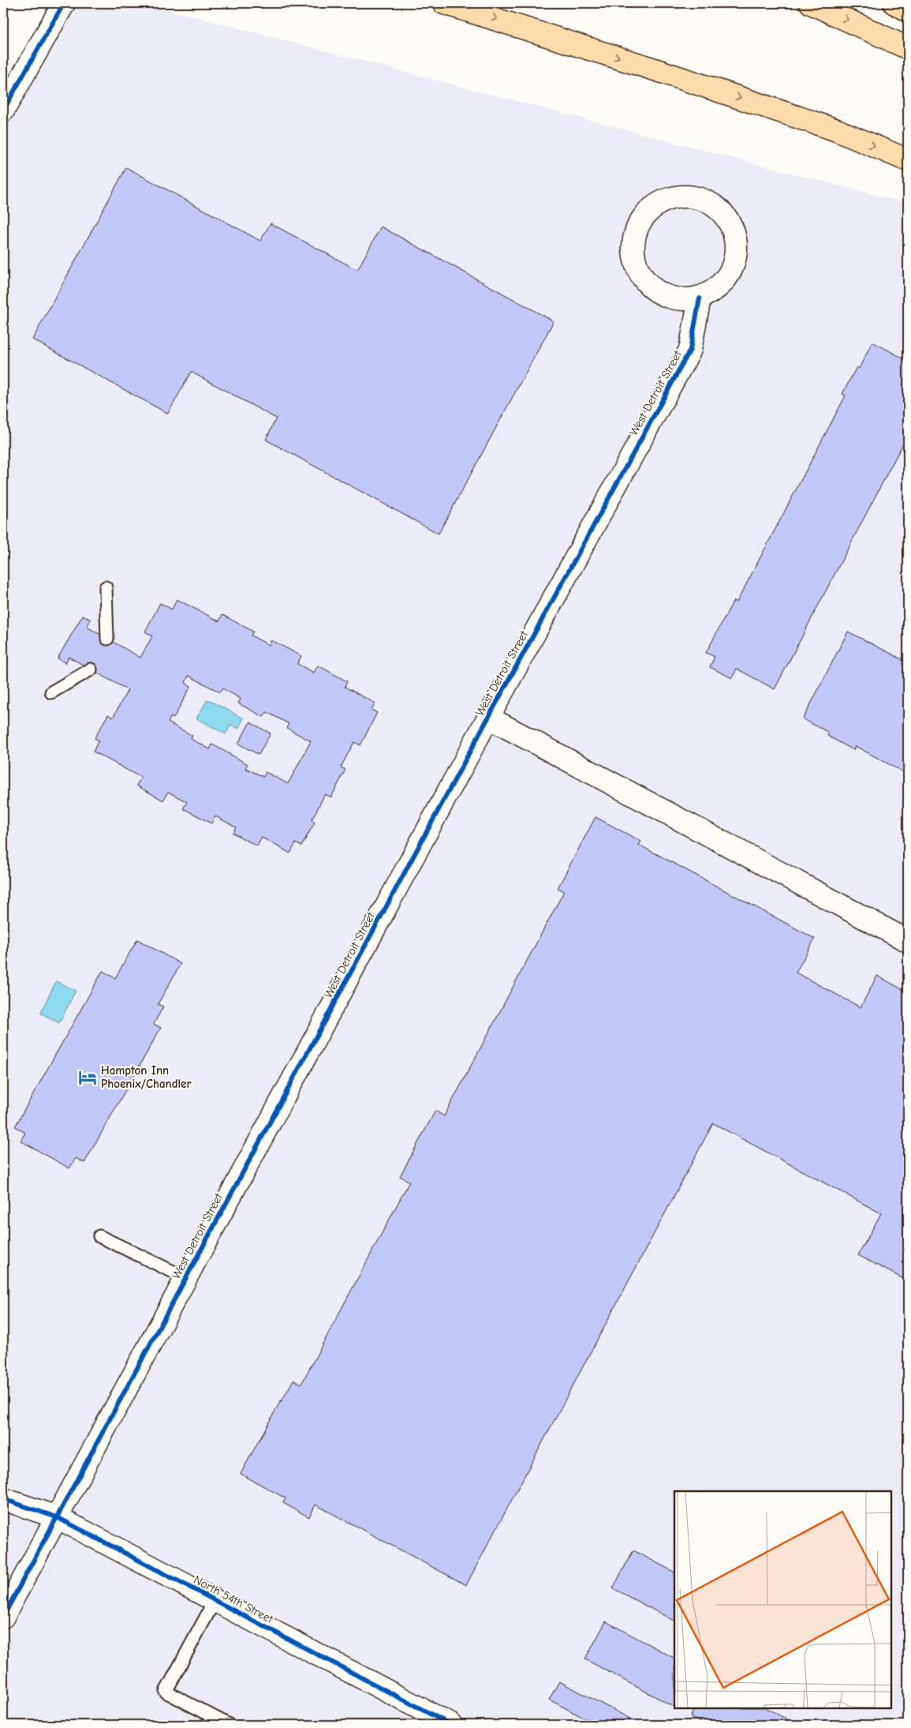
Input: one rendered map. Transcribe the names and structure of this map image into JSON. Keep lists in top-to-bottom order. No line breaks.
{"streets":{"street":["West Detroit Street","North 54th Street"]},"crossings":[["West Detroit Street","North 54th Street"]],"places":{"hotel":["Hampton Inn Phoenix/Chandler"]}}
